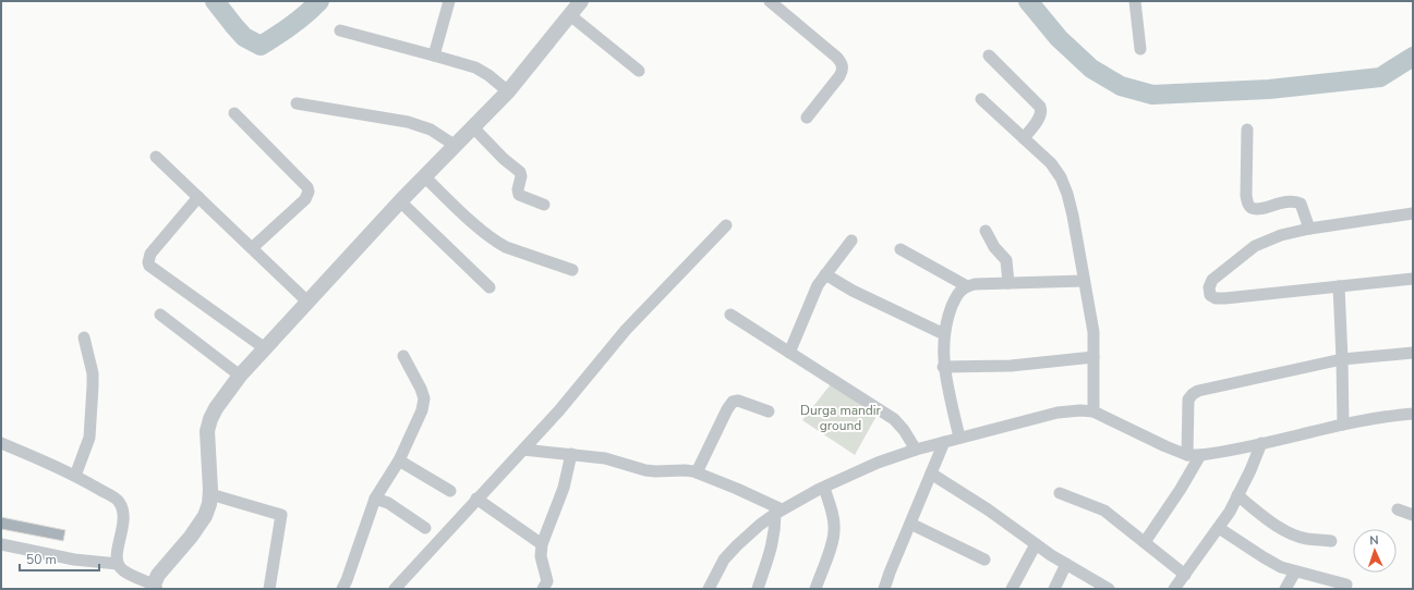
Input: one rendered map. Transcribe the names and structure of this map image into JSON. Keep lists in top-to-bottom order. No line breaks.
{"parks":["Durga mandir ground"],"scale_bar":"50 m","north":"top"}
